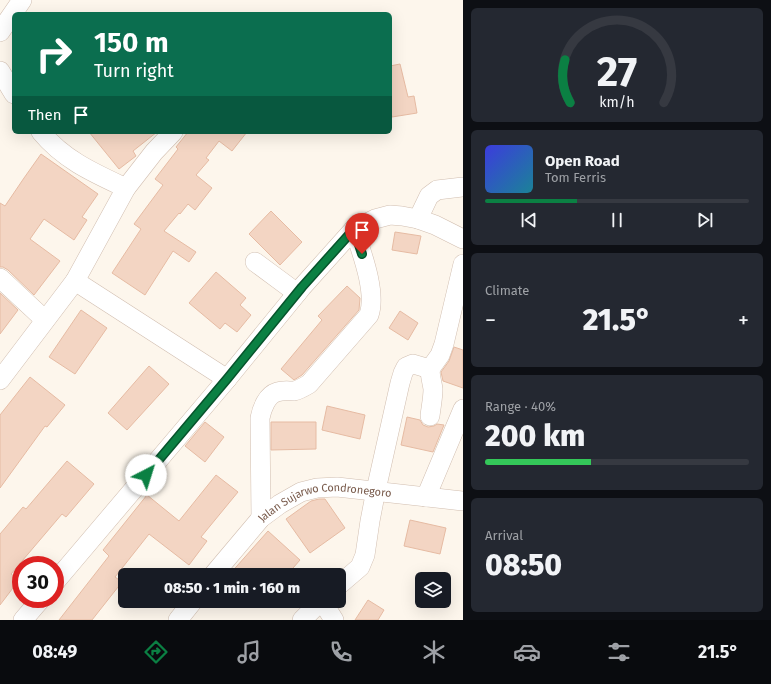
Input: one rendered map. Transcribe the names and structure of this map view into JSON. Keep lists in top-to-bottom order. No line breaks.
{"streets":{"street":["Jalan Sujarwo Condronegoro"]},"page":{"turn":["150 m","Turn right"],"then":"Then","song":["Open Road","Tom Ferris"],"tile":["Climate",["Range · 40%","200 km"],["Arrival","08:50"]],"heat":["−","21.5°","+"],"limit":"30","trip":"08:50 · 1 min · 160 m","tabs":["08:49","21.5°"],"gauge":["27","km/h"]}}
